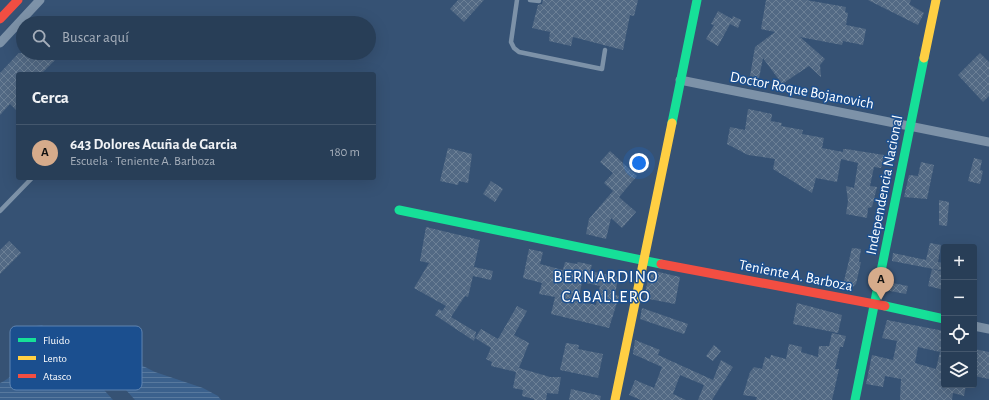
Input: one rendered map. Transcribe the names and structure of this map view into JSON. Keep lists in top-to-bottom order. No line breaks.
{"streets":{"main road":["Independencia Nacional","Teniente A. Barboza"],"street":["Doctor Roque Bojanovich"]},"crossings":[["Doctor Roque Bojanovich","Independencia Nacional"],["Independencia Nacional","Teniente A. Barboza"]],"districts":["BERNARDINO CABALLERO"],"legend":["Fluido","Lento","Atasco"],"page":{"search":"Buscar aquí","heading":"Cerca","list":[{"mark":"A","name":"643 Dolores Acuña de Garcia","note":"Escuela · Teniente A. Barboza","value":"180 m"}],"map_buttons":["+","−"],"pins":"A"}}
